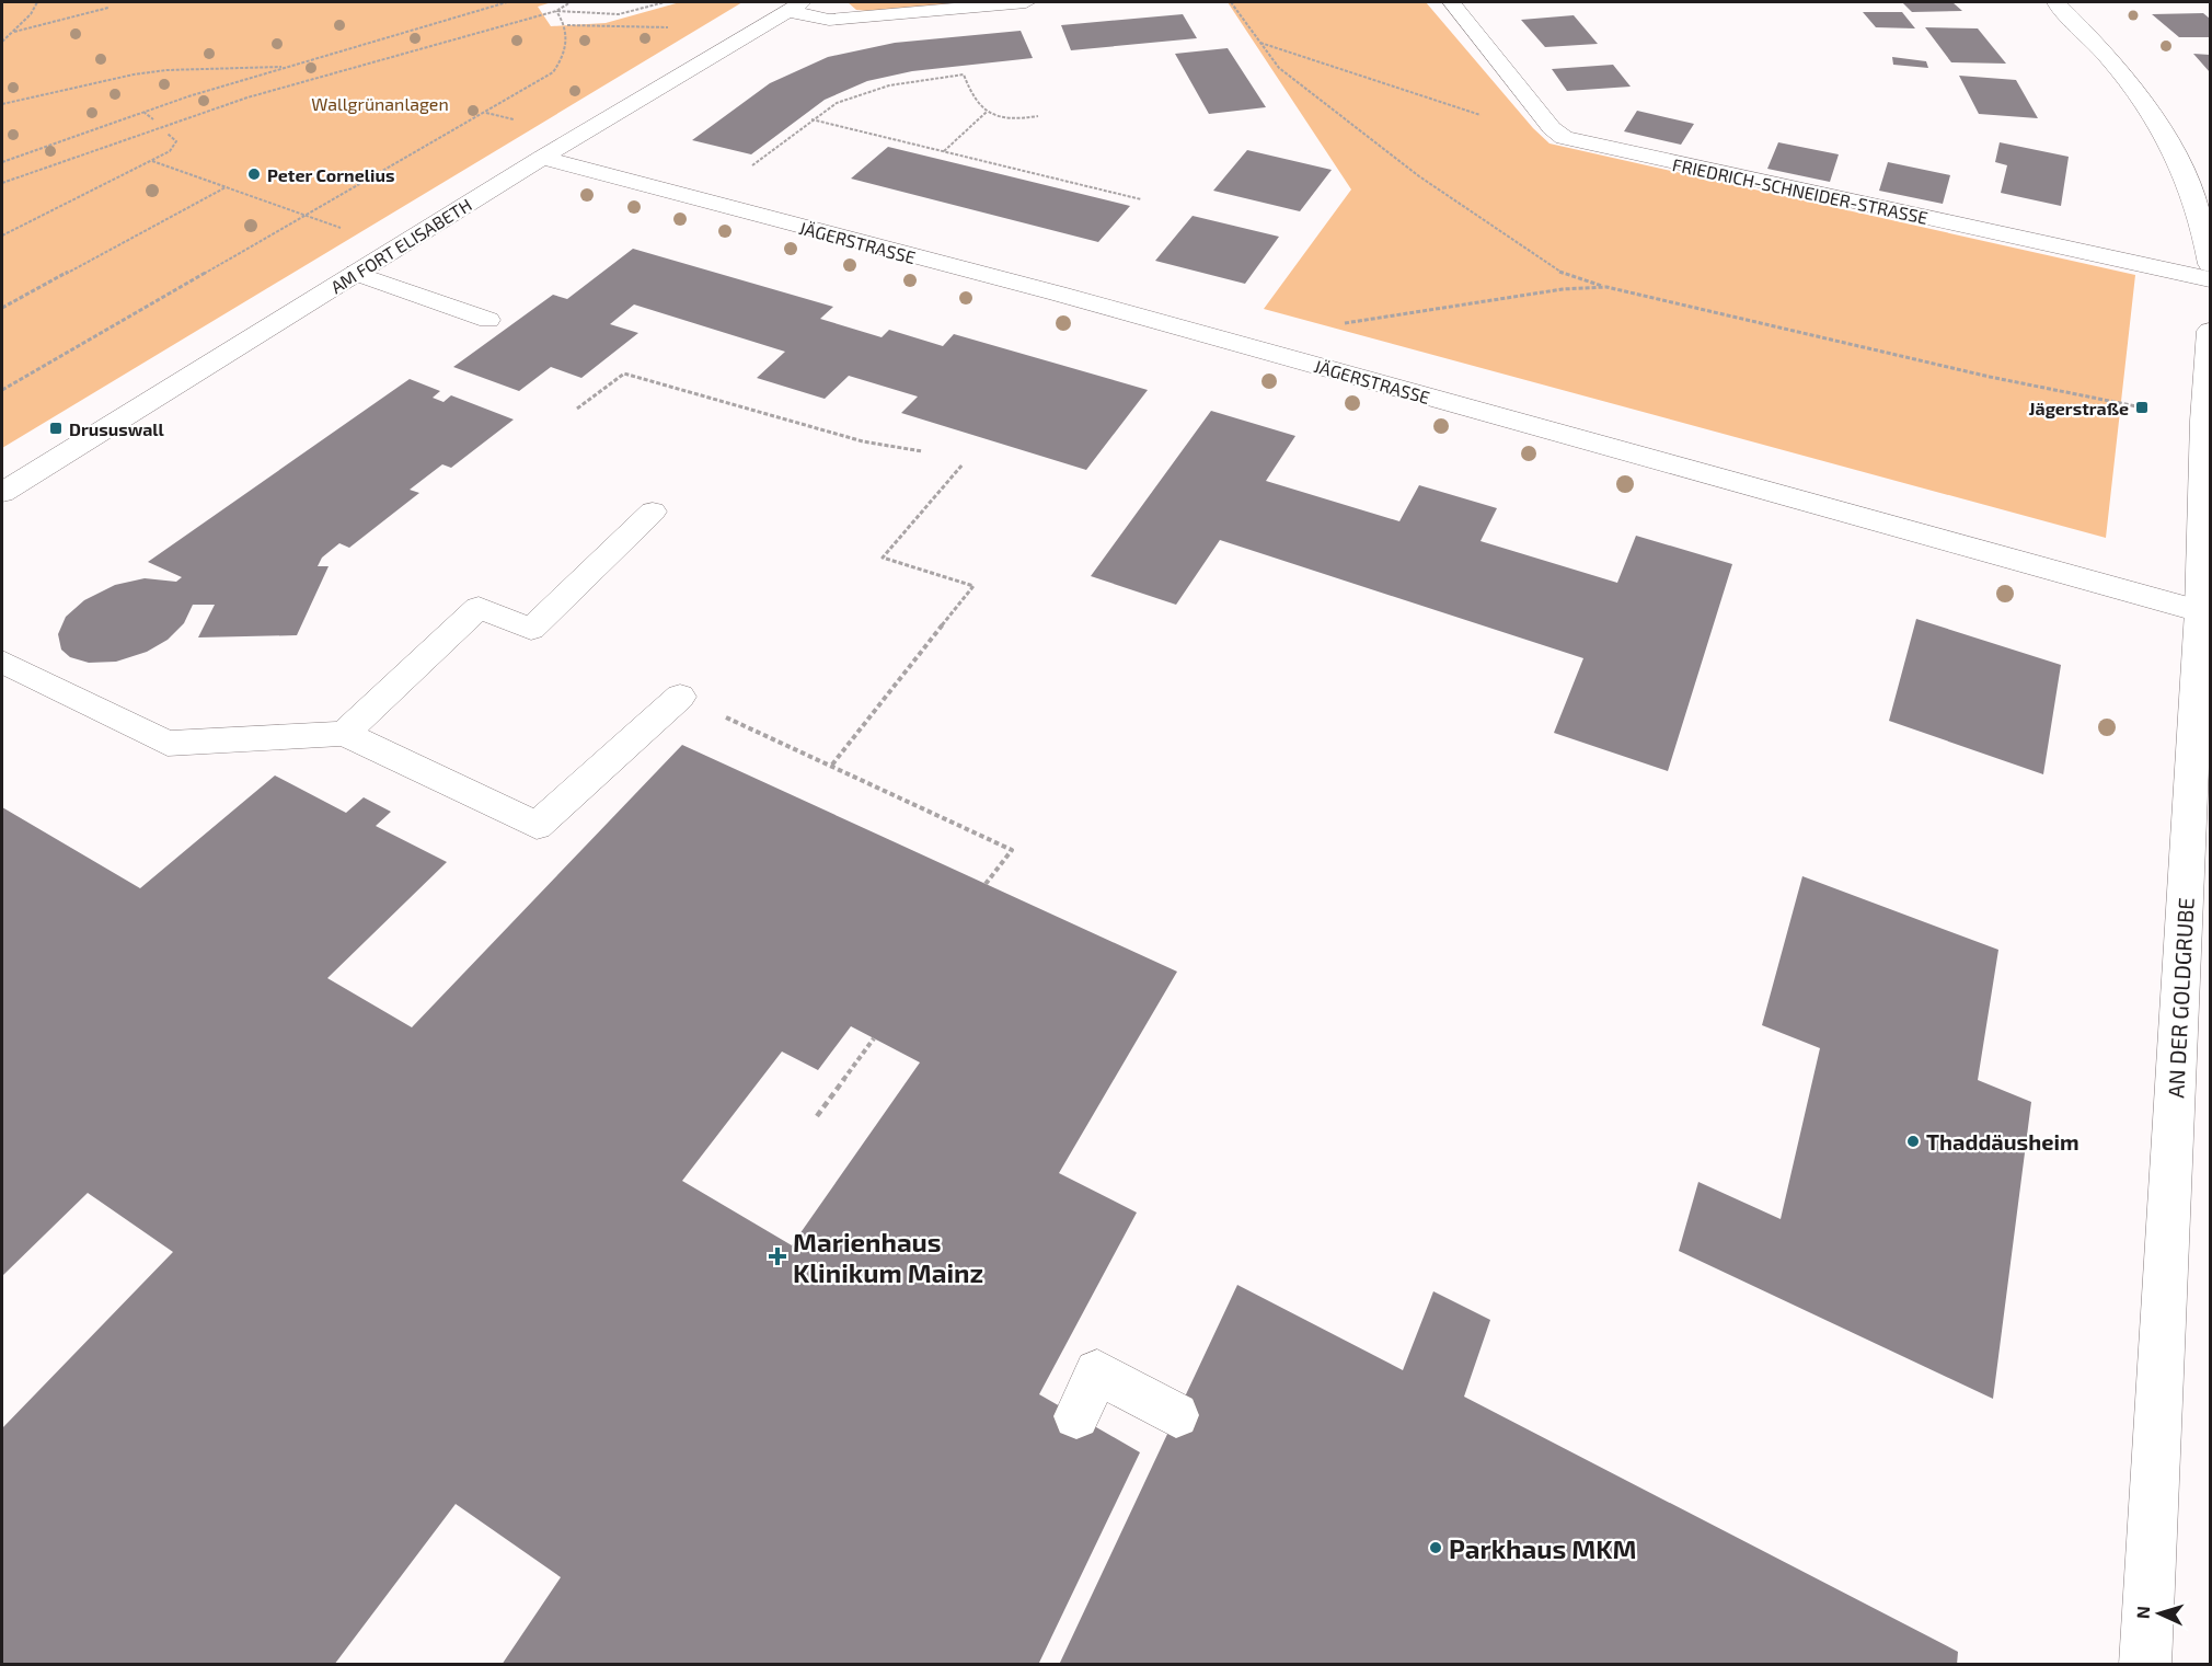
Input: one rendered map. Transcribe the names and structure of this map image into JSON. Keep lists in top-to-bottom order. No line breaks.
{"streets":{"street":["FRIEDRICH-SCHNEIDER-STRASSE","JÄGERSTRASSE","AM FORT ELISABETH","AN DER GOLDGRUBE"]},"crossings":[["JÄGERSTRASSE","AM FORT ELISABETH"],["JÄGERSTRASSE","AN DER GOLDGRUBE"]],"parks":["Wallgrünanlagen"],"places":{"other":["Peter Cornelius","Thaddäusheim","Parkhaus MKM"],"transit":["Jägerstraße","Drususwall"],"health":["Marienhaus Klinikum Mainz"]},"north":"left"}
